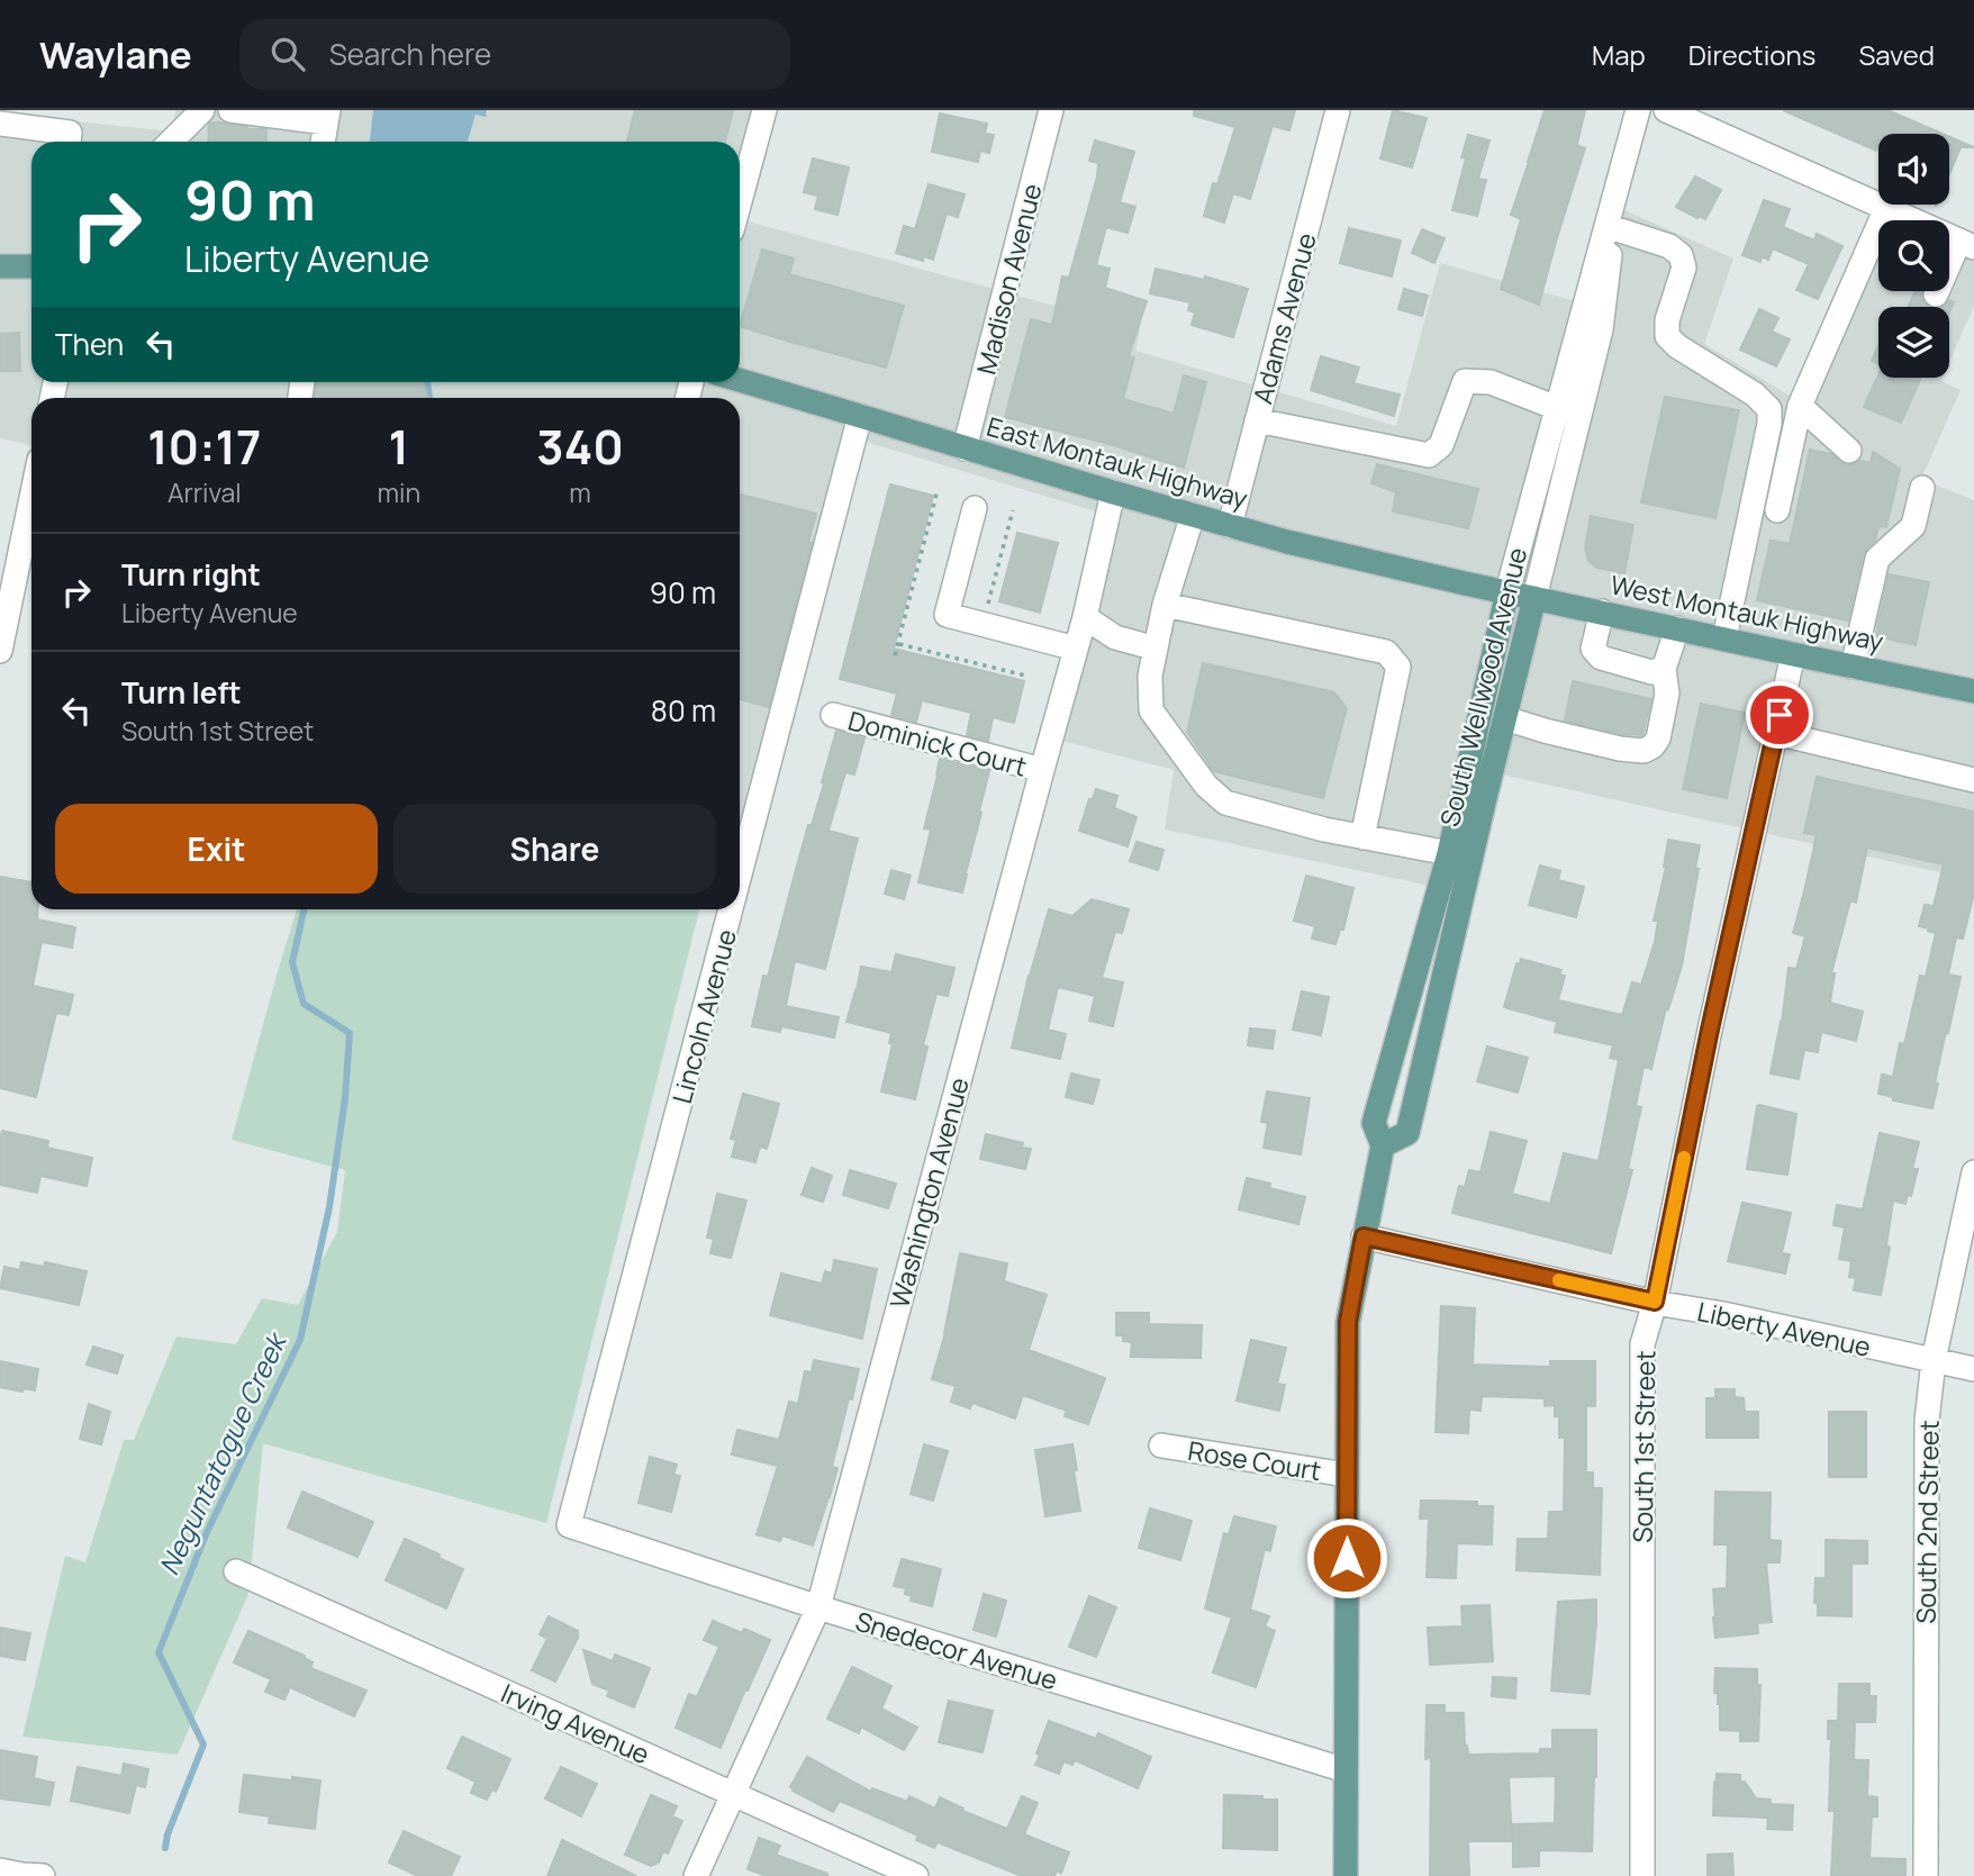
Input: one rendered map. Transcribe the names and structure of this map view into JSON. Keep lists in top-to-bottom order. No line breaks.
{"streets":{"main road":["East Montauk Highway","West Montauk Highway","South Wellwood Avenue"],"street":["Madison Avenue","Adams Avenue","Dominick Court","Lincoln Avenue","Washington Avenue","Liberty Avenue","South 1st Street","Rose Court","South 2nd Street","Snedecor Avenue","Irving Avenue"]},"crossings":[["Madison Avenue","East Montauk Highway"],["Adams Avenue","East Montauk Highway"],["East Montauk Highway","West Montauk Highway"],["East Montauk Highway","South Wellwood Avenue"],["East Montauk Highway","Lincoln Avenue"],["East Montauk Highway","Washington Avenue"],["West Montauk Highway","South Wellwood Avenue"],["West Montauk Highway","South 1st Street"],["South Wellwood Avenue","Liberty Avenue"],["South Wellwood Avenue","Rose Court"],["South Wellwood Avenue","Snedecor Avenue"],["Dominick Court","Washington Avenue"],["Lincoln Avenue","Snedecor Avenue"],["Washington Avenue","Snedecor Avenue"],["Washington Avenue","Irving Avenue"],["Liberty Avenue","South 1st Street"],["Liberty Avenue","South 2nd Street"]],"water":["Neguntatogue Creek"],"page":{"header":"Waylane","search":"Search here","nav":["Map","Directions","Saved"],"turn":["90 m","Liberty Avenue"],"then":"Then","eta":["10:17","Arrival","1","min","340","m"],"list":[{"name":"Turn right","note":"Liberty Avenue","value":"90 m"},{"name":"Turn left","note":"South 1st Street","value":"80 m"}],"buttons":["Exit","Share"]}}
